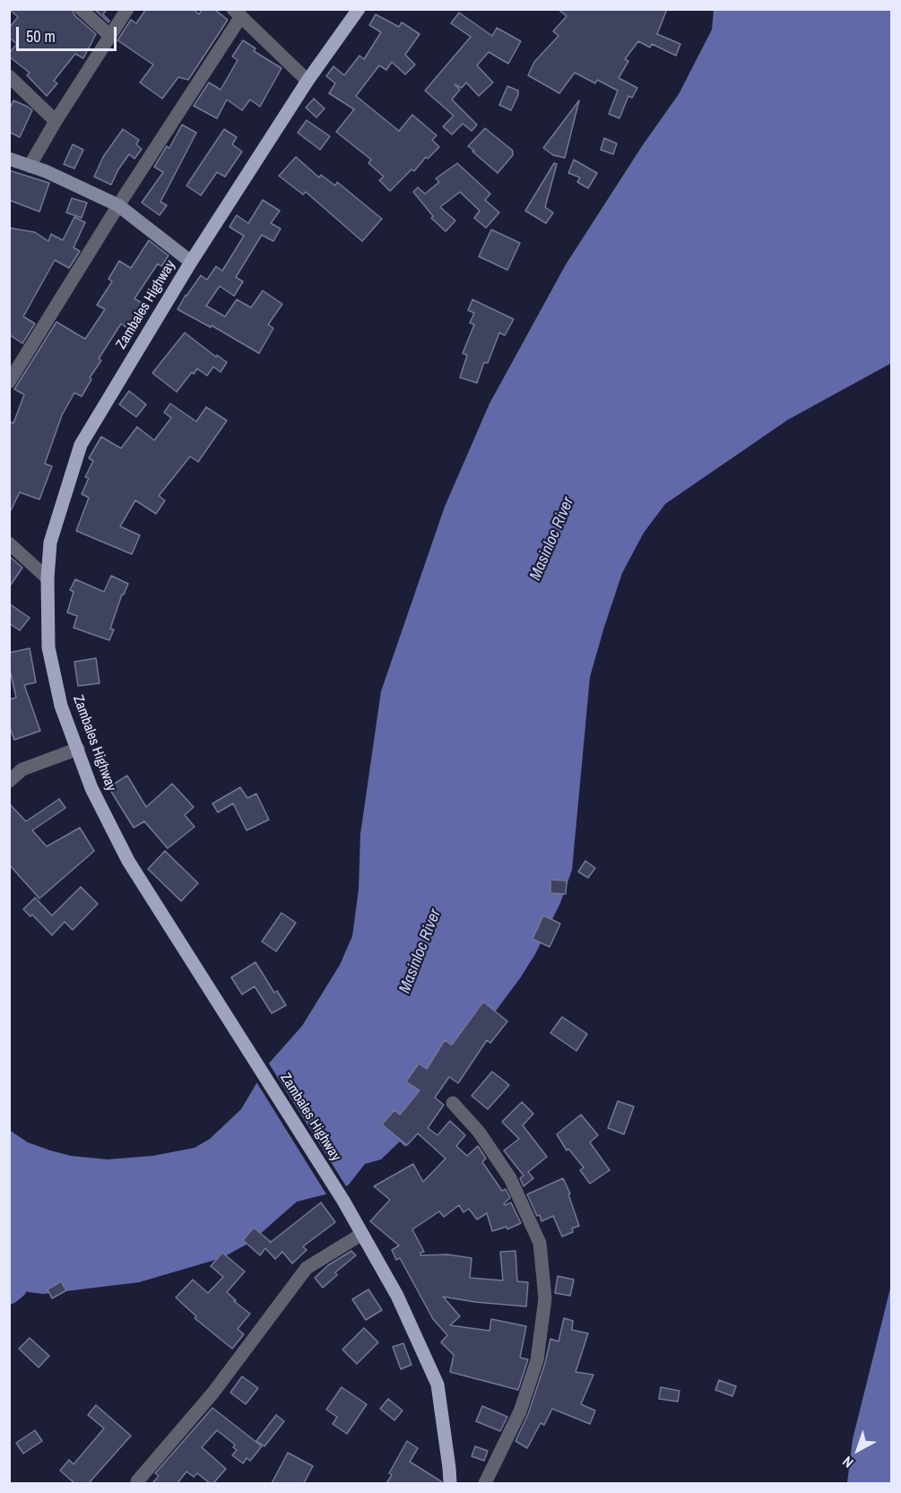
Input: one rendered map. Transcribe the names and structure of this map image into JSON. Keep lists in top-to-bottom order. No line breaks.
{"streets":{"main road":["Zambales Highway"]},"water":["Masinloc River"],"scale_bar":"50 m","north":"bottom left"}
